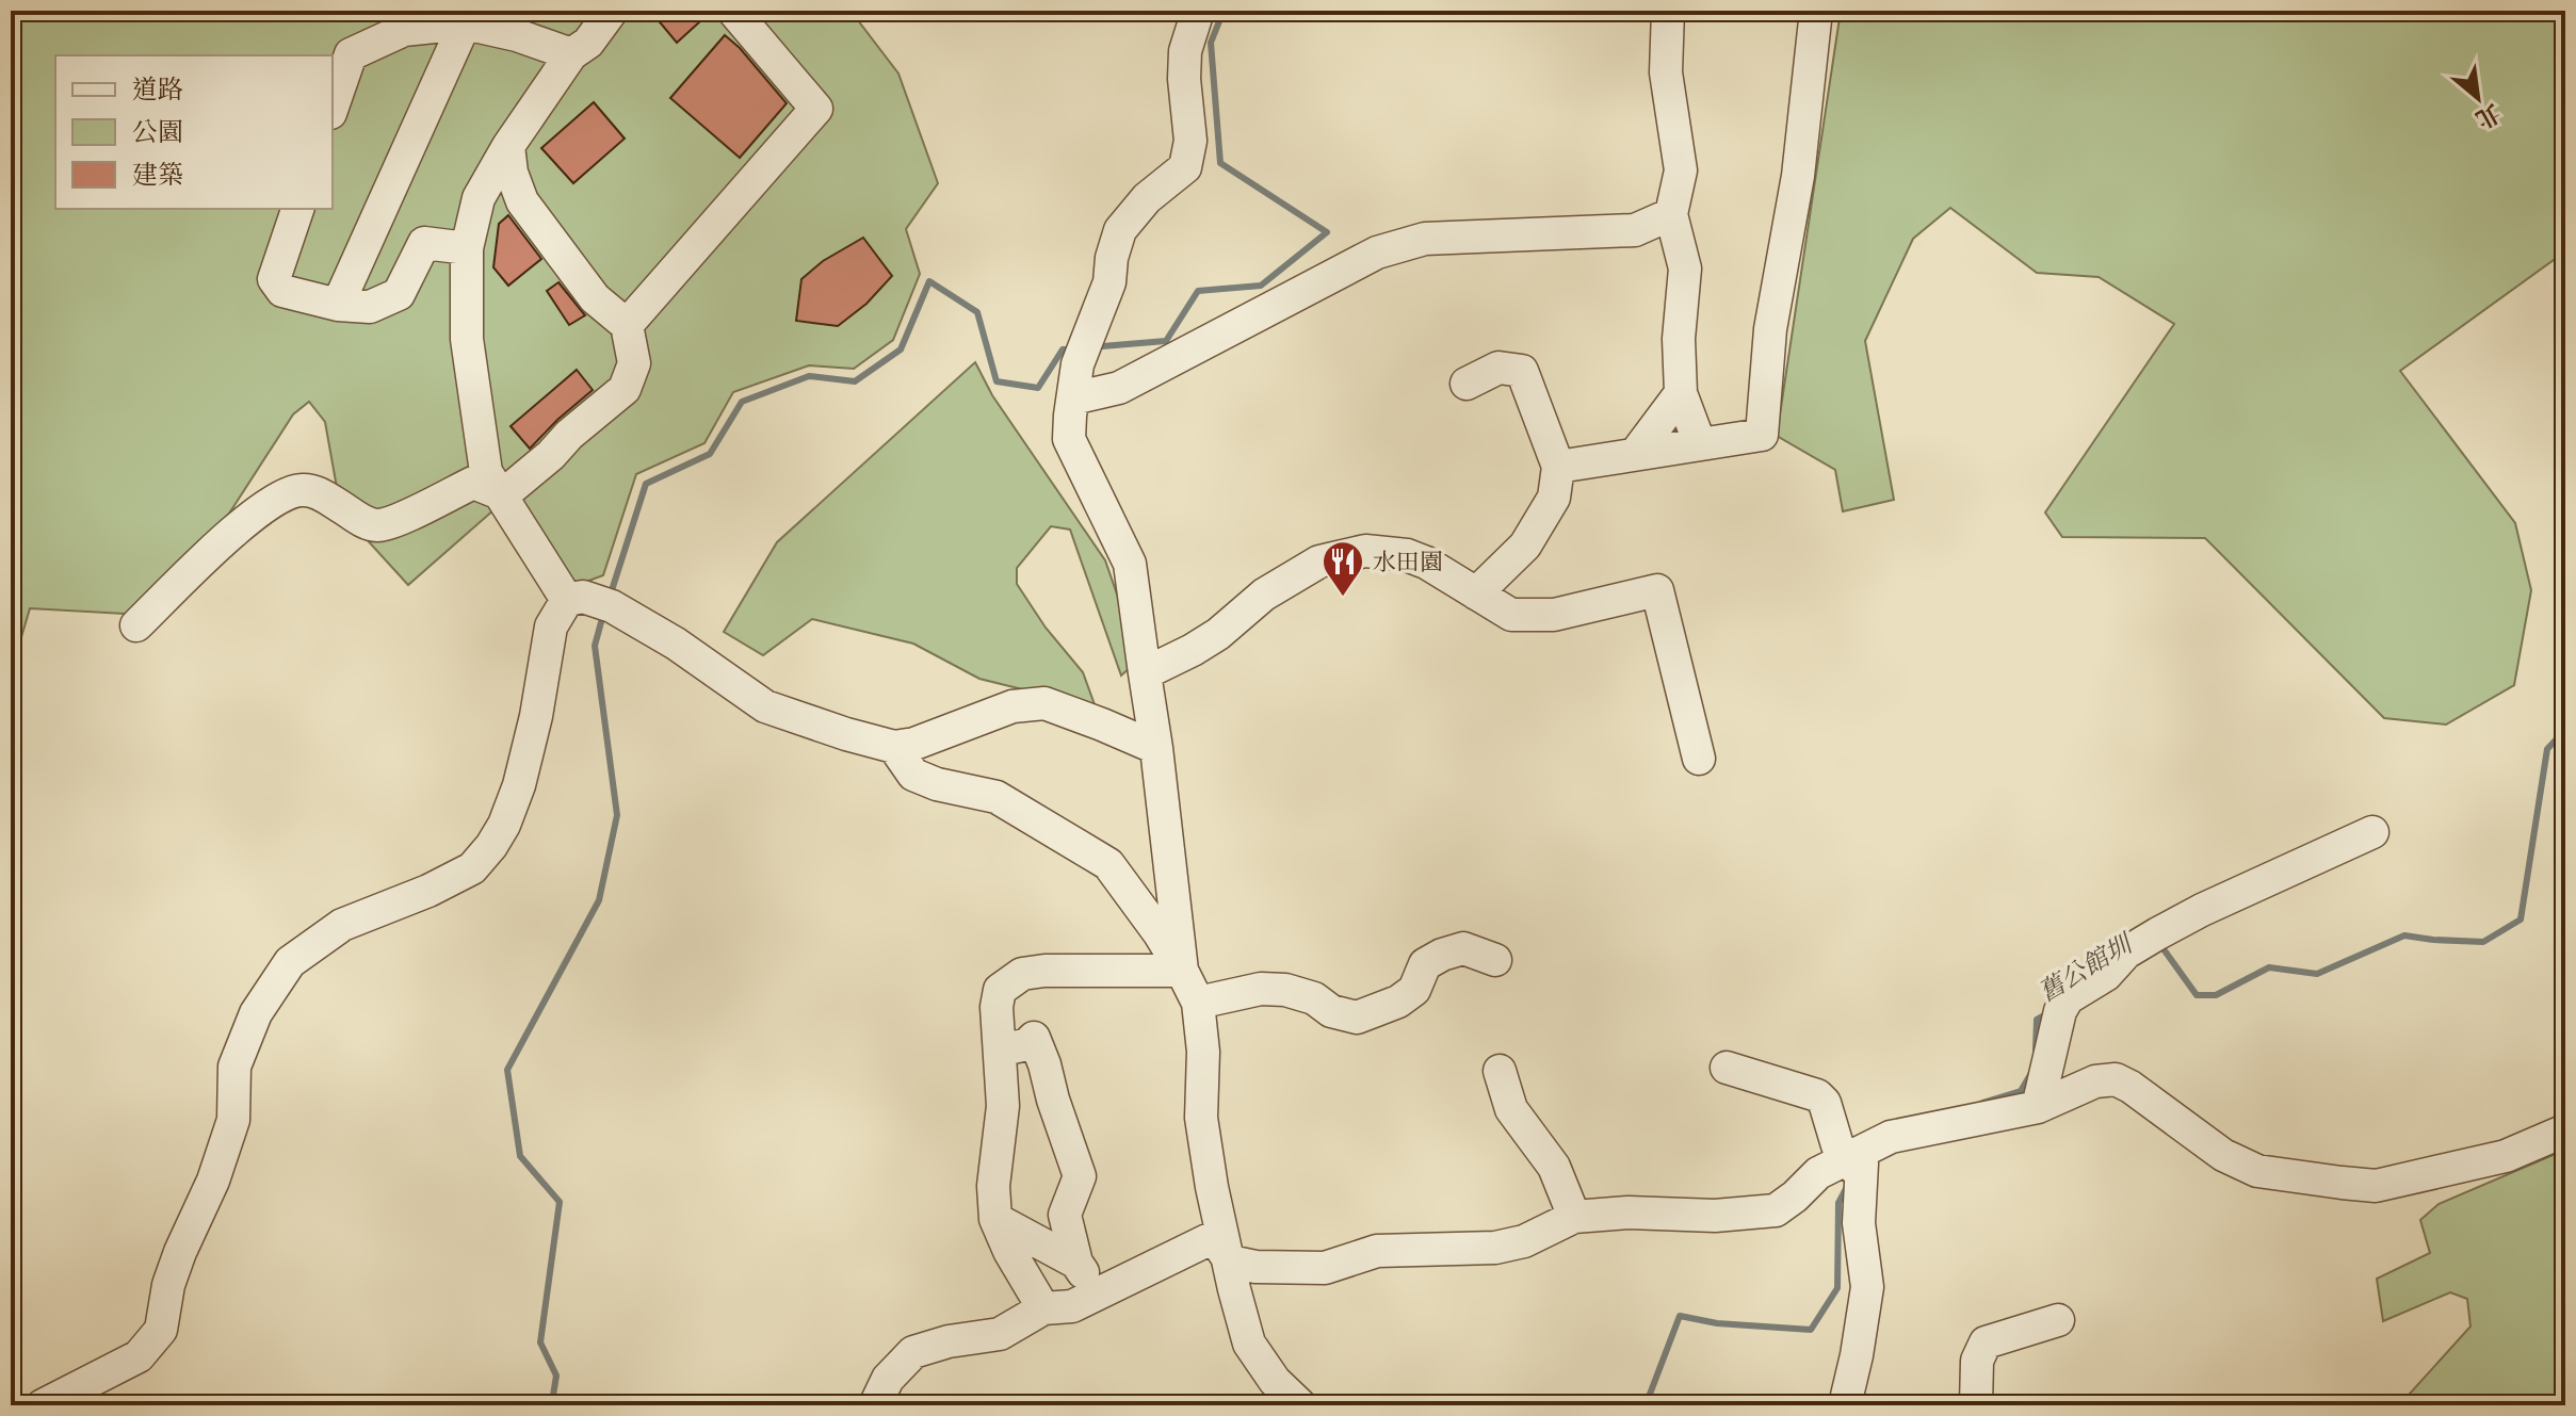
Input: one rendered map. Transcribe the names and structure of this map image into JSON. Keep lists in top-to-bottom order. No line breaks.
{"water":["舊公館圳"],"places":{"restaurant":["水田園"]},"legend":["道路","公園","建築"],"north":"bottom right"}
